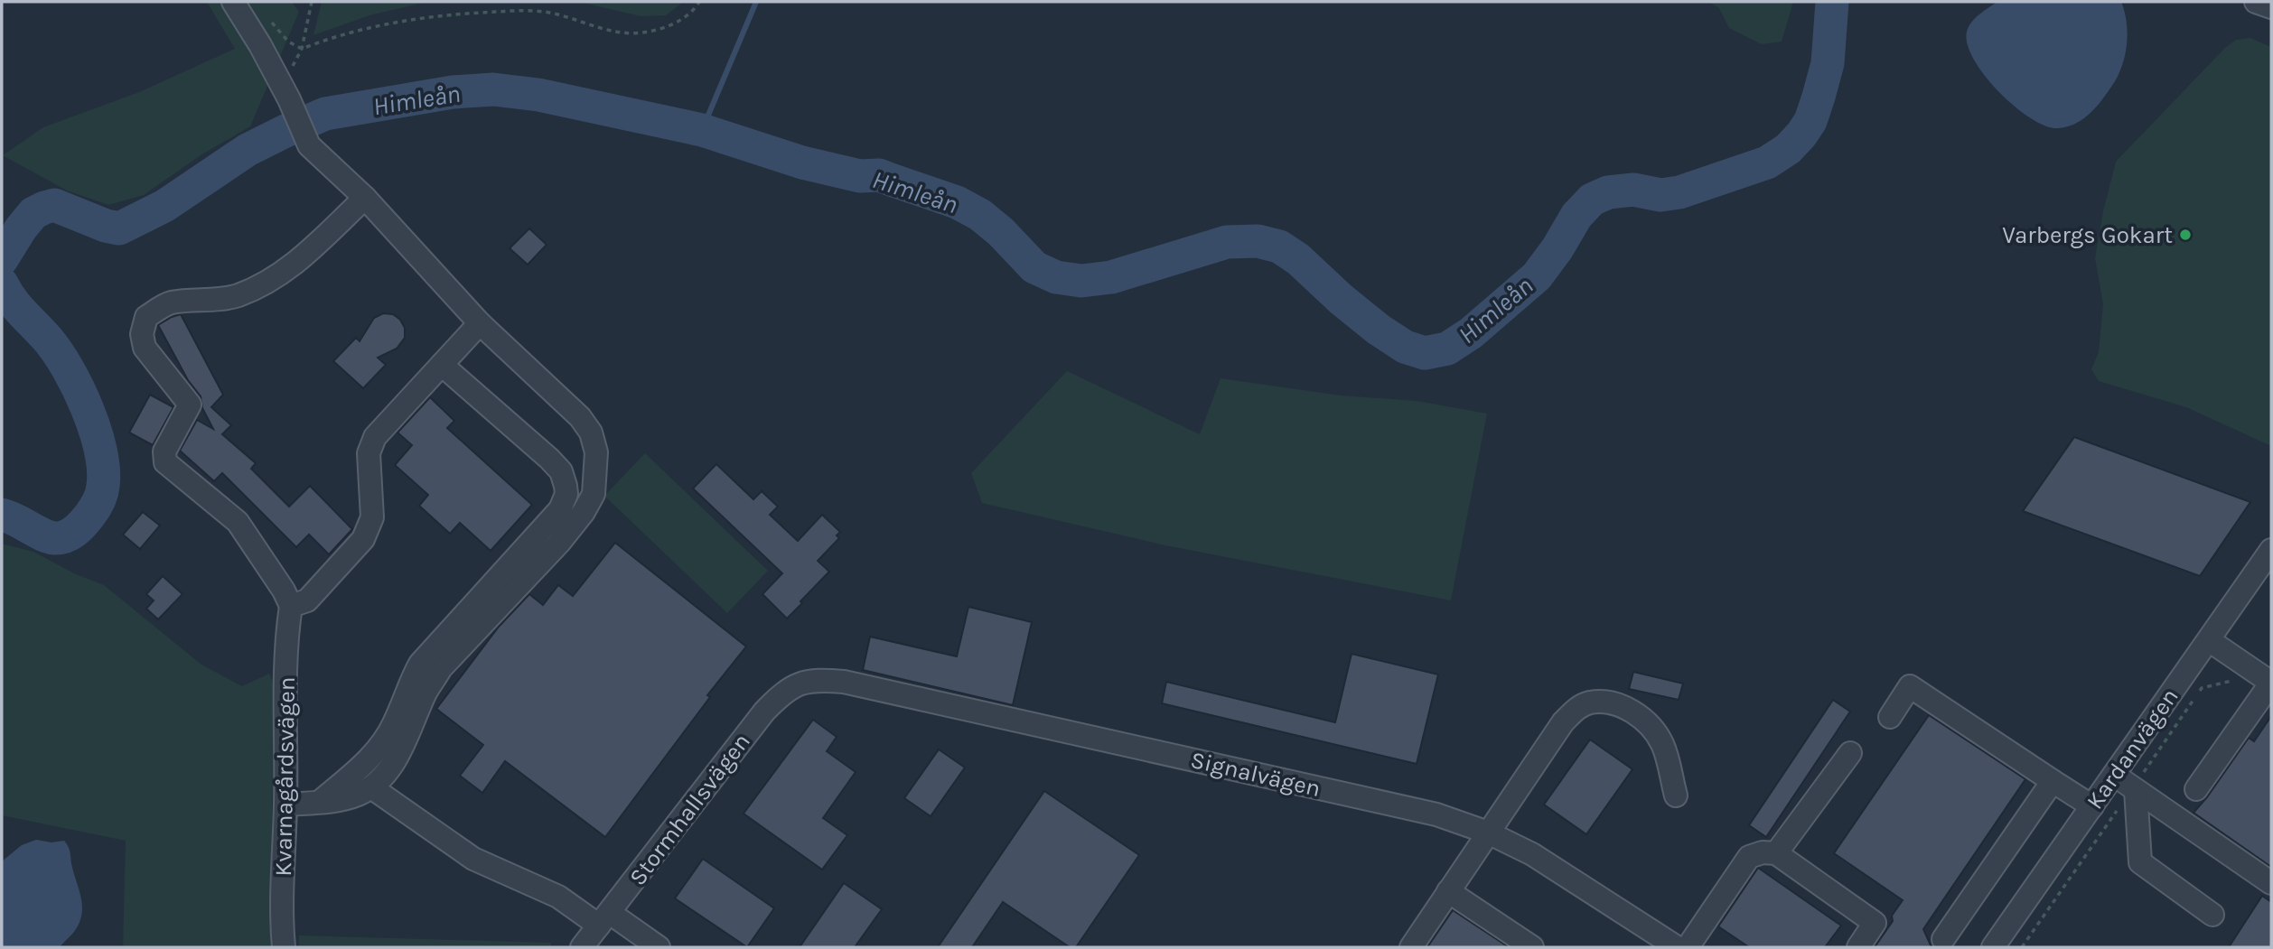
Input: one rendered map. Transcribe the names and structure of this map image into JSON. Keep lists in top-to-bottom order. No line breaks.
{"streets":{"street":["Kardanvägen","Signalvägen","Kvarnagårdsvägen","Stormhallsvägen"]},"crossings":[["Signalvägen","Stormhallsvägen"]],"water":["Himleån"],"places":["Varbergs Gokart"]}
